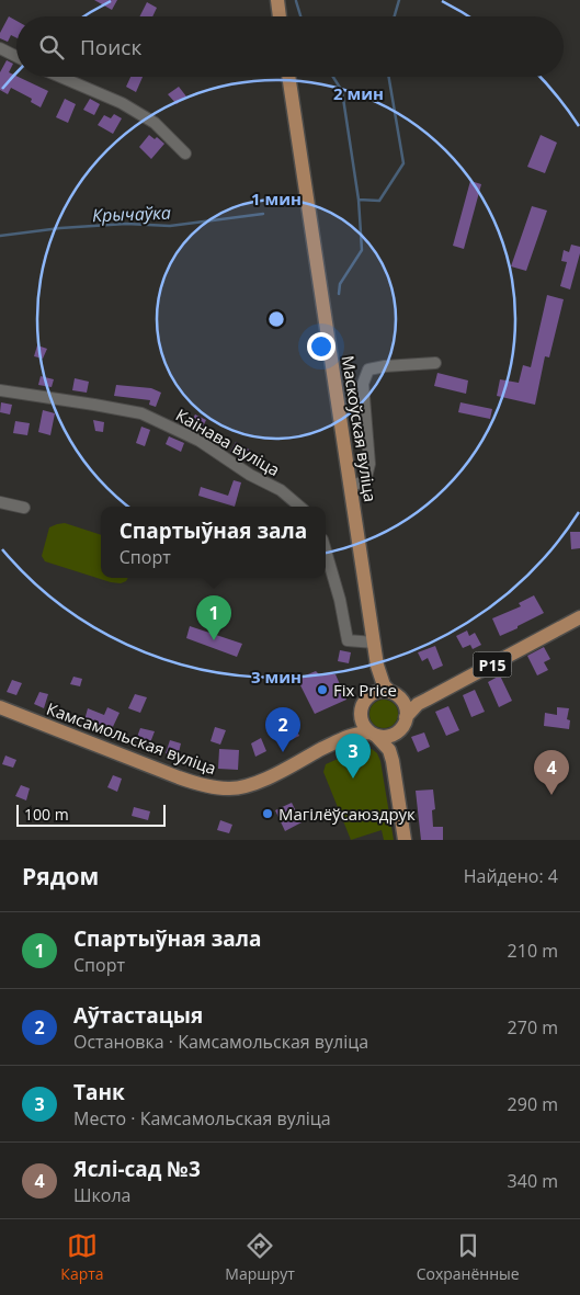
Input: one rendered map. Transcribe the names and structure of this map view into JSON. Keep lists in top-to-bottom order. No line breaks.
{"streets":{"main road":["Маскоўская вуліца","Р15","Камсамольская вуліца"],"street":["Каінава вуліца"]},"crossings":[["Маскоўская вуліца","Р15"],["Маскоўская вуліца","Камсамольская вуліца"],["Р15","Камсамольская вуліца"]],"water":["Крычаўка"],"places":["Fix Price","Магілёўсаюздрук"],"scale_bar":"100 m","page":{"search":"Поиск","popup":["Спартыўная зала","Спорт"],"pins":["1","2","3","4"],"scale":"100 m","heading":["Рядом","Найдено: 4"],"list":[{"mark":"1","name":"Спартыўная зала","note":"Спорт","value":"210 m"},{"mark":"2","name":"Аўтастацыя","note":"Остановка · Камсамольская вуліца","value":"270 m"},{"mark":"3","name":"Танк","note":"Место · Камсамольская вуліца","value":"290 m"},{"mark":"4","name":"Яслі-сад №3","note":"Школа","value":"340 m"}],"nav":["Карта","Маршрут","Сохранённые"]},"rings":["2 мин","1 мин","3 мин"]}
